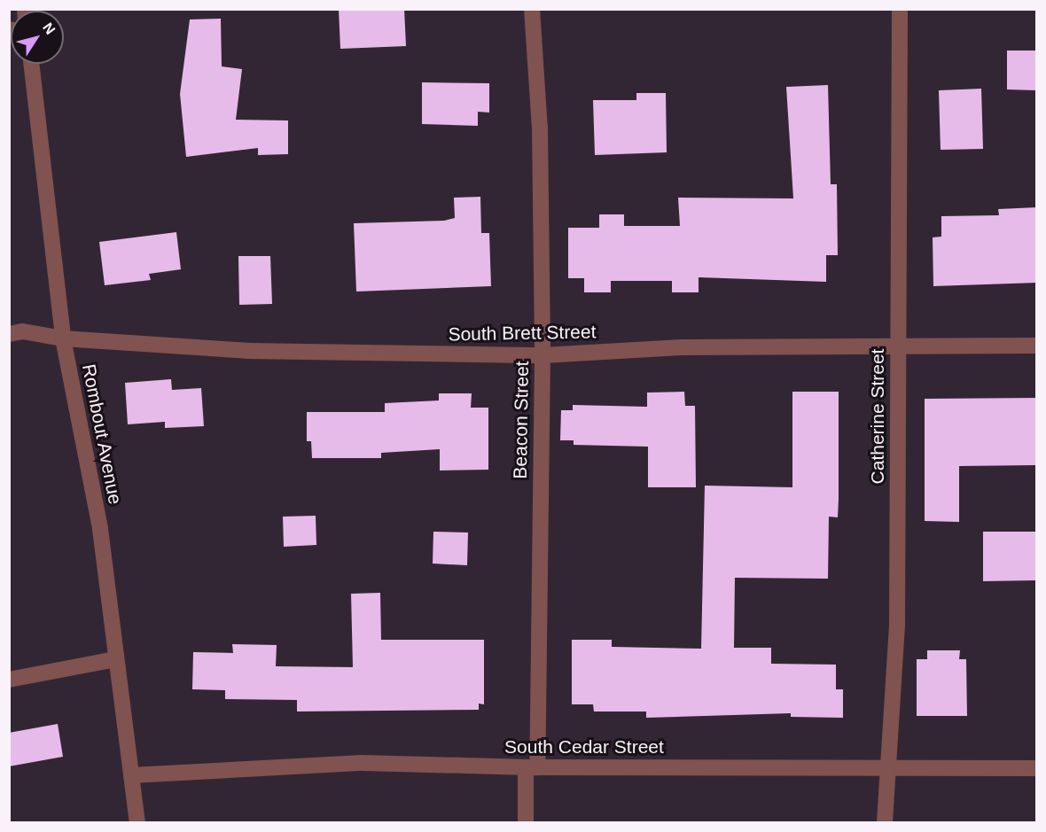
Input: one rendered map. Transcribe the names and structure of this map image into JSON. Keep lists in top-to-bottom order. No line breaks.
{"streets":{"street":["South Brett Street","Catherine Street","Beacon Street","Rombout Avenue","South Cedar Street"]},"crossings":[["South Brett Street","Catherine Street"],["South Brett Street","Beacon Street"],["South Brett Street","Rombout Avenue"],["Catherine Street","South Cedar Street"],["Beacon Street","South Cedar Street"],["Rombout Avenue","South Cedar Street"]],"north":"top right"}
